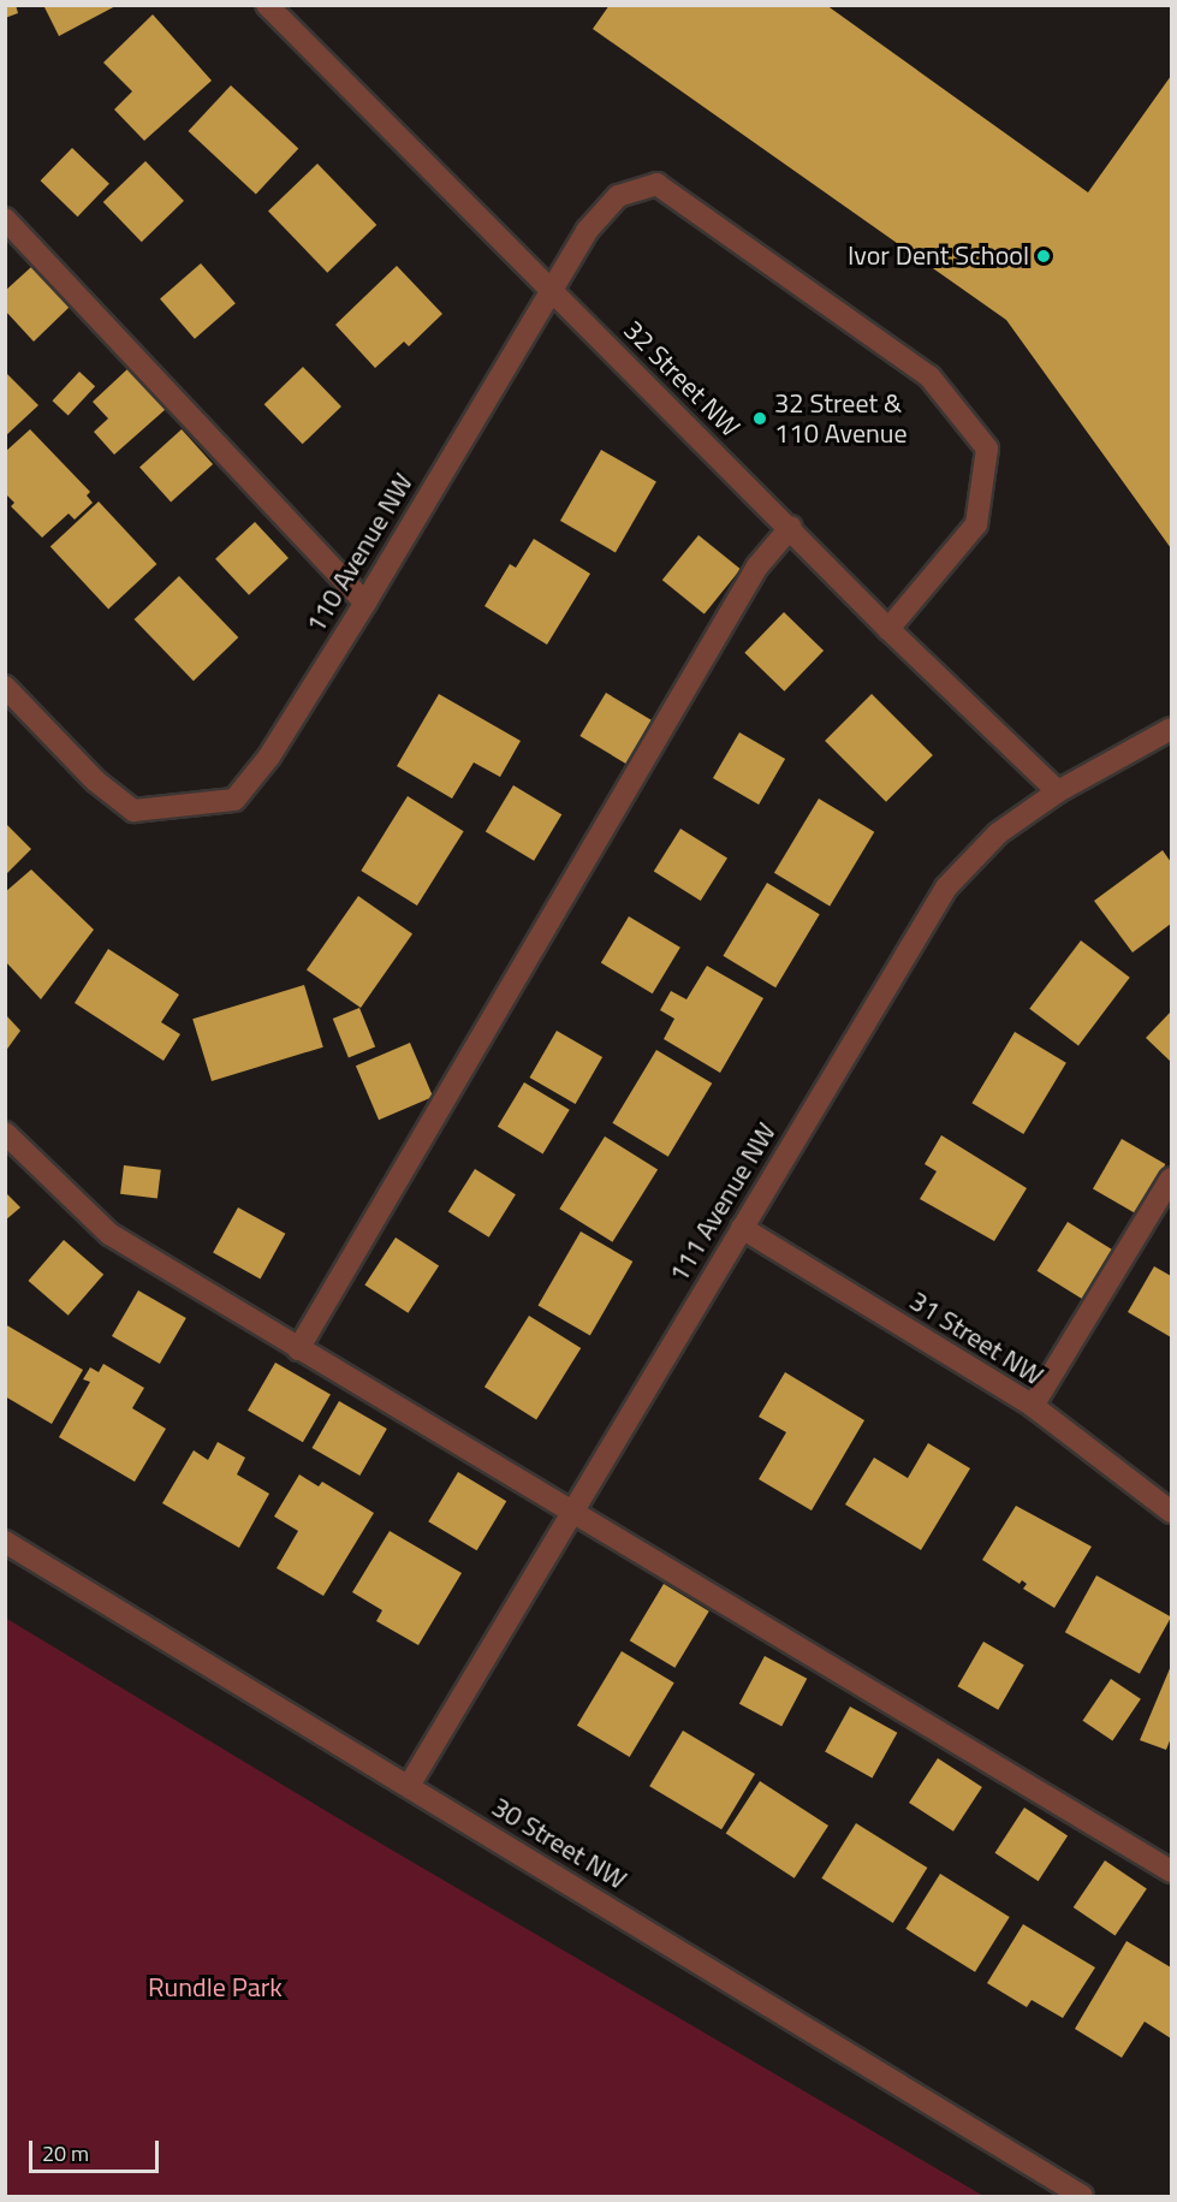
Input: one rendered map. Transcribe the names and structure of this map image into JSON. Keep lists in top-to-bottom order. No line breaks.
{"streets":{"street":["32 Street NW","110 Avenue NW","111 Avenue NW","31 Street NW","30 Street NW"]},"crossings":[["32 Street NW","110 Avenue NW"],["32 Street NW","111 Avenue NW"],["111 Avenue NW","31 Street NW"],["111 Avenue NW","30 Street NW"]],"parks":["Rundle Park"],"places":["Ivor Dent School","32 Street & 110 Avenue"],"scale_bar":"20 m"}
